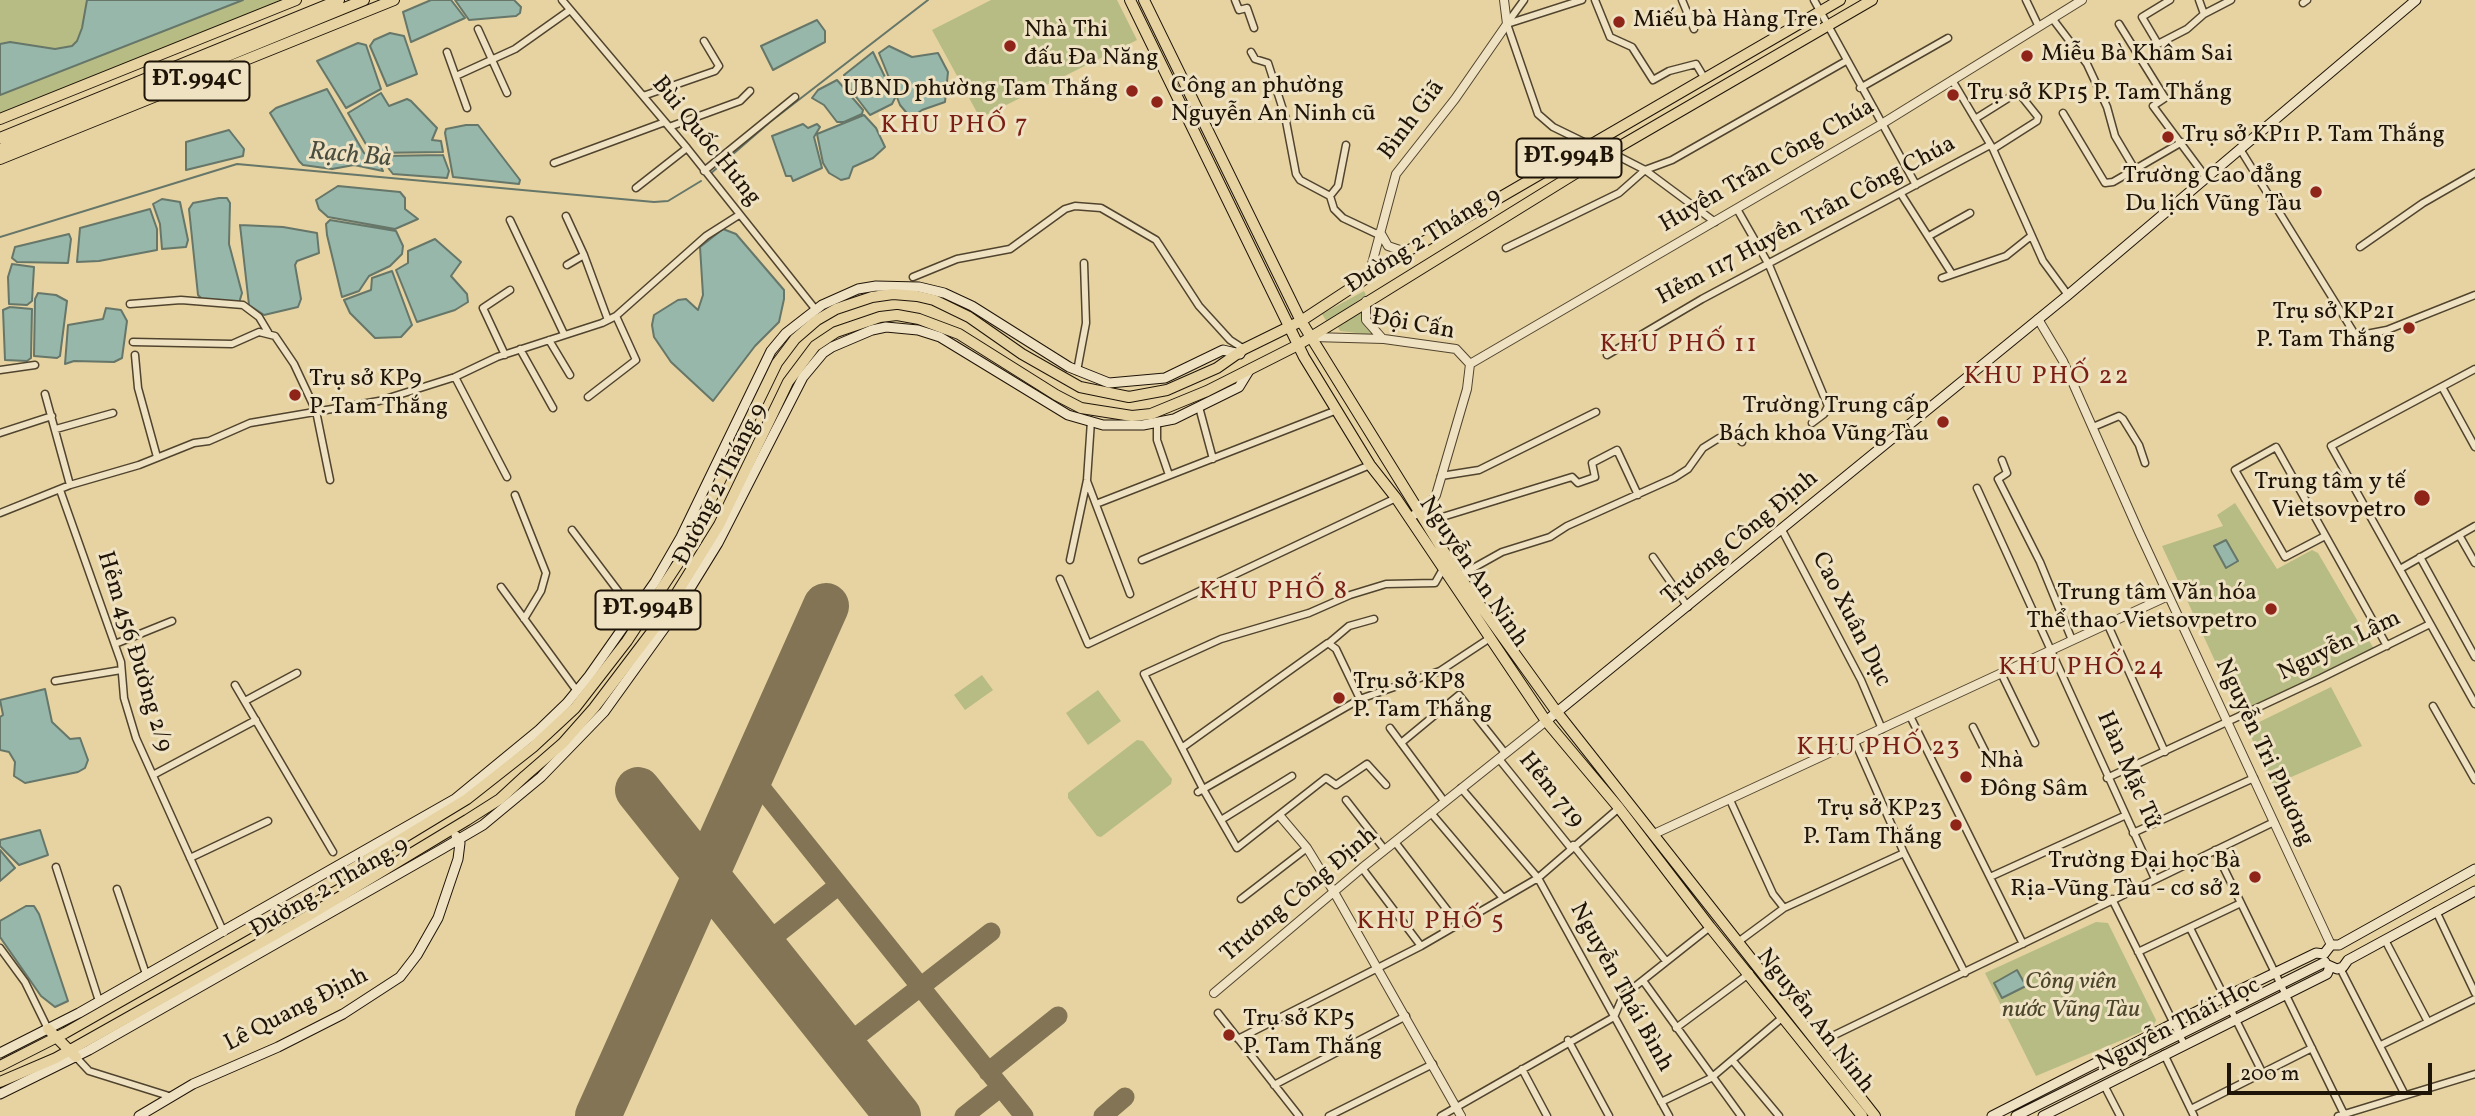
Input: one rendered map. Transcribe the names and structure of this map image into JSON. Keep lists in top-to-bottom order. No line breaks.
{"streets":{"main road":["ĐT.994C","ĐT.994B","Đường 2 Tháng 9","Trương Công Định","Nguyễn An Ninh","Lê Quang Định","Nguyễn Thái Học"],"street":["Bình Giã","Bùi Quốc Hưng","Huyền Trân Công Chúa","Hẻm 117 Huyền Trân Công Chúa","Đội Cấn","Cao Xuân Dục","Nguyễn Lâm","Hẻm 456 Đường 2/9","Nguyễn Tri Phương","Hàn Mặc Tử","Hẻm 719","Nguyễn Thái Bình"]},"crossings":[["Bình Giã","Đường 2 Tháng 9"],["Bùi Quốc Hưng","Đường 2 Tháng 9"],["Huyền Trân Công Chúa","Hẻm 117 Huyền Trân Công Chúa"],["Huyền Trân Công Chúa","Đội Cấn"],["Đường 2 Tháng 9","Đội Cấn"],["Đường 2 Tháng 9","Nguyễn An Ninh"],["Đường 2 Tháng 9","Hẻm 456 Đường 2/9"],["Đường 2 Tháng 9","Lê Quang Định"],["Đội Cấn","Nguyễn An Ninh"],["Trương Công Định","Nguyễn An Ninh"],["Trương Công Định","Cao Xuân Dục"],["Trương Công Định","Nguyễn Tri Phương"],["Trương Công Định","Hẻm 719"],["Trương Công Định","Nguyễn Thái Bình"],["Nguyễn Lâm","Nguyễn Tri Phương"],["Nguyễn Lâm","Hàn Mặc Tử"]],"districts":["KHU PHỐ 7","KHU PHỐ 11","KHU PHỐ 22","KHU PHỐ 8","KHU PHỐ 24","KHU PHỐ 23","KHU PHỐ 5"],"water":["Rạch Bà"],"parks":["Công viên nước Vũng Tàu"],"places":["Miếu bà Hàng Tre","Nhà Thi đấu Đa Năng","Miễu Bà Khâm Sai","UBND phường Tam Thắng","Trụ sở KP15 P. Tam Thắng","Công an phường Nguyễn An Ninh cũ","Trụ sở KP11 P. Tam Thắng","Trường Cao đẳng Du lịch Vũng Tàu","Trụ sở KP21 P. Tam Thắng","Trụ sở KP9 P. Tam Thắng","Trường Trung cấp Bách khoa Vũng Tàu","Trung tâm y tế Vietsovpetro","Trung tâm Văn hóa Thể thao Vietsovpetro","Trụ sở KP8 P. Tam Thắng","Nhà Đông Sâm","Trụ sở KP23 P. Tam Thắng","Trường Đại học Bà Rịa-Vũng Tàu - cơ sở 2","Trụ sở KP5 P. Tam Thắng"],"scale_bar":"200 m"}
